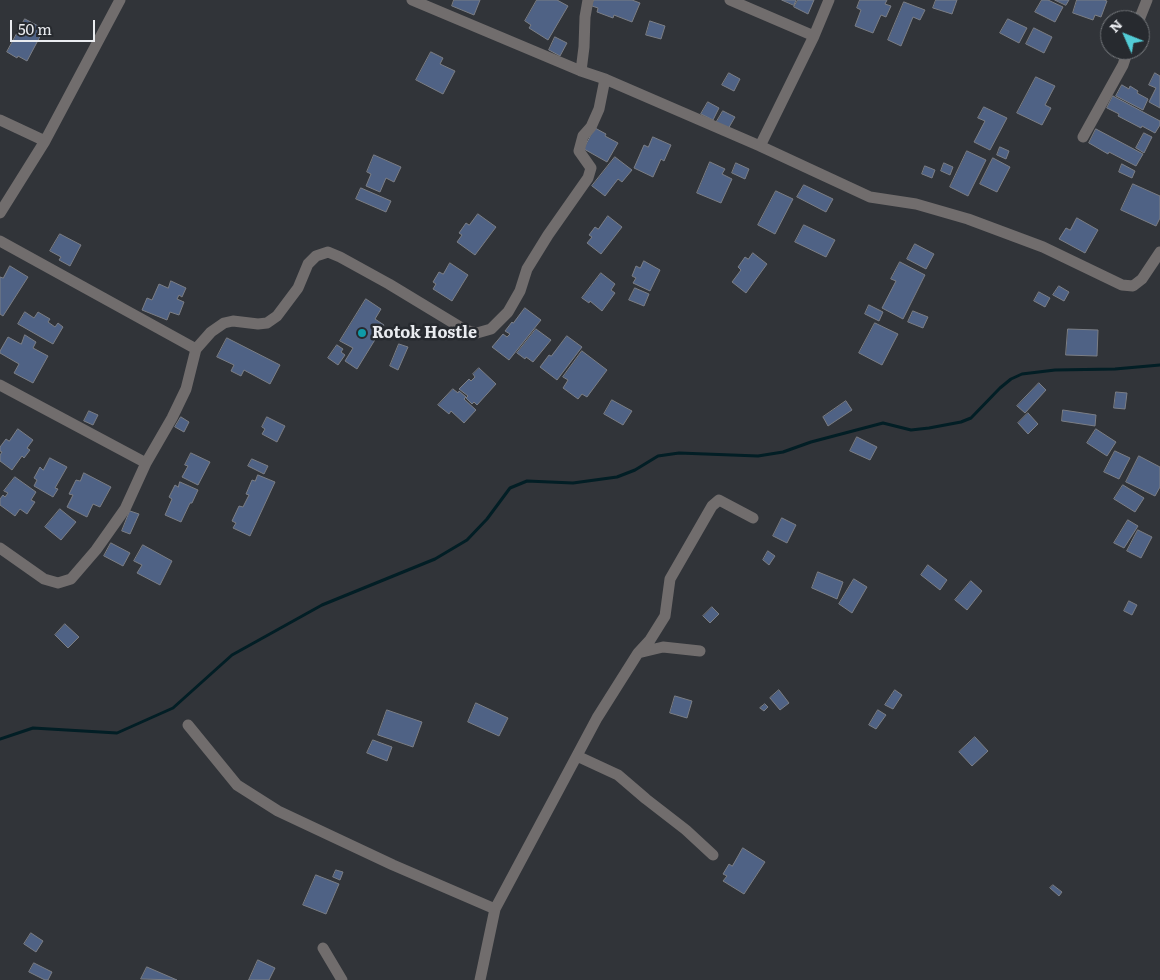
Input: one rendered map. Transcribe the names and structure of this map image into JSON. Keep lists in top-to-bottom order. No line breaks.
{"places":["Rotok Hostle"],"scale_bar":"50 m","north":"top left"}
